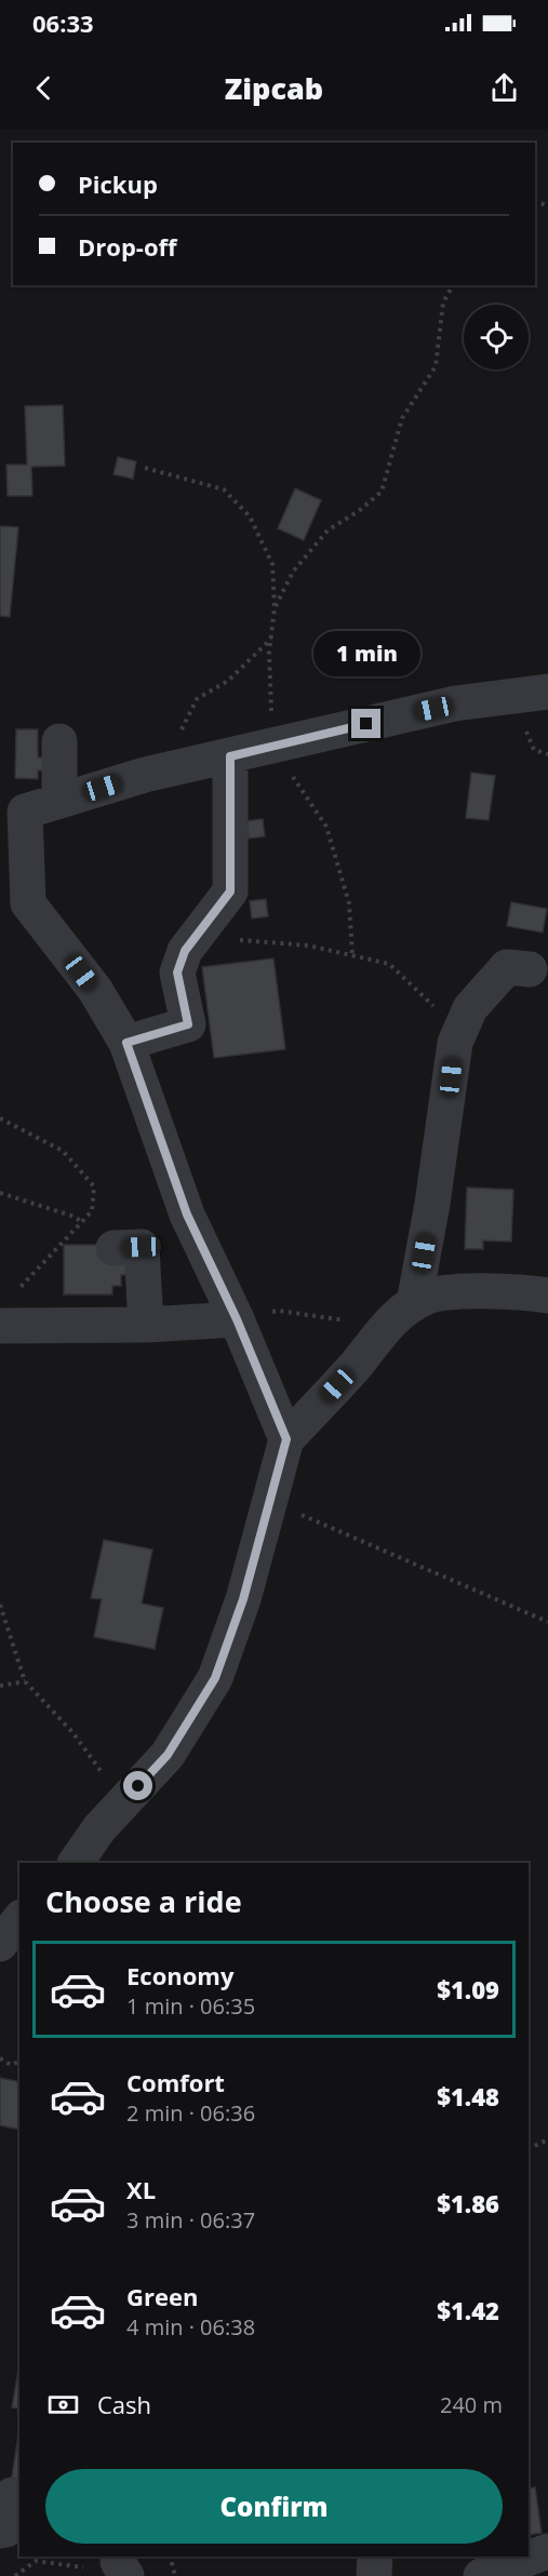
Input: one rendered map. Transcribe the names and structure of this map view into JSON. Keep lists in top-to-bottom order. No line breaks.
{"page":{"status":"06:33","header":"Zipcab","banner":["Pickup","Drop-off"],"bubble":"1 min","heading":"Choose a ride","list":[{"name":"Economy","note":"1 min · 06:35","value":"$1.09"},{"name":"Comfort","note":"2 min · 06:36","value":"$1.48"},{"name":"XL","note":"3 min · 06:37","value":"$1.86"},{"name":"Green","note":"4 min · 06:38","value":"$1.42"}],"pay":["Cash","240 m"],"buttons":"Confirm"}}
